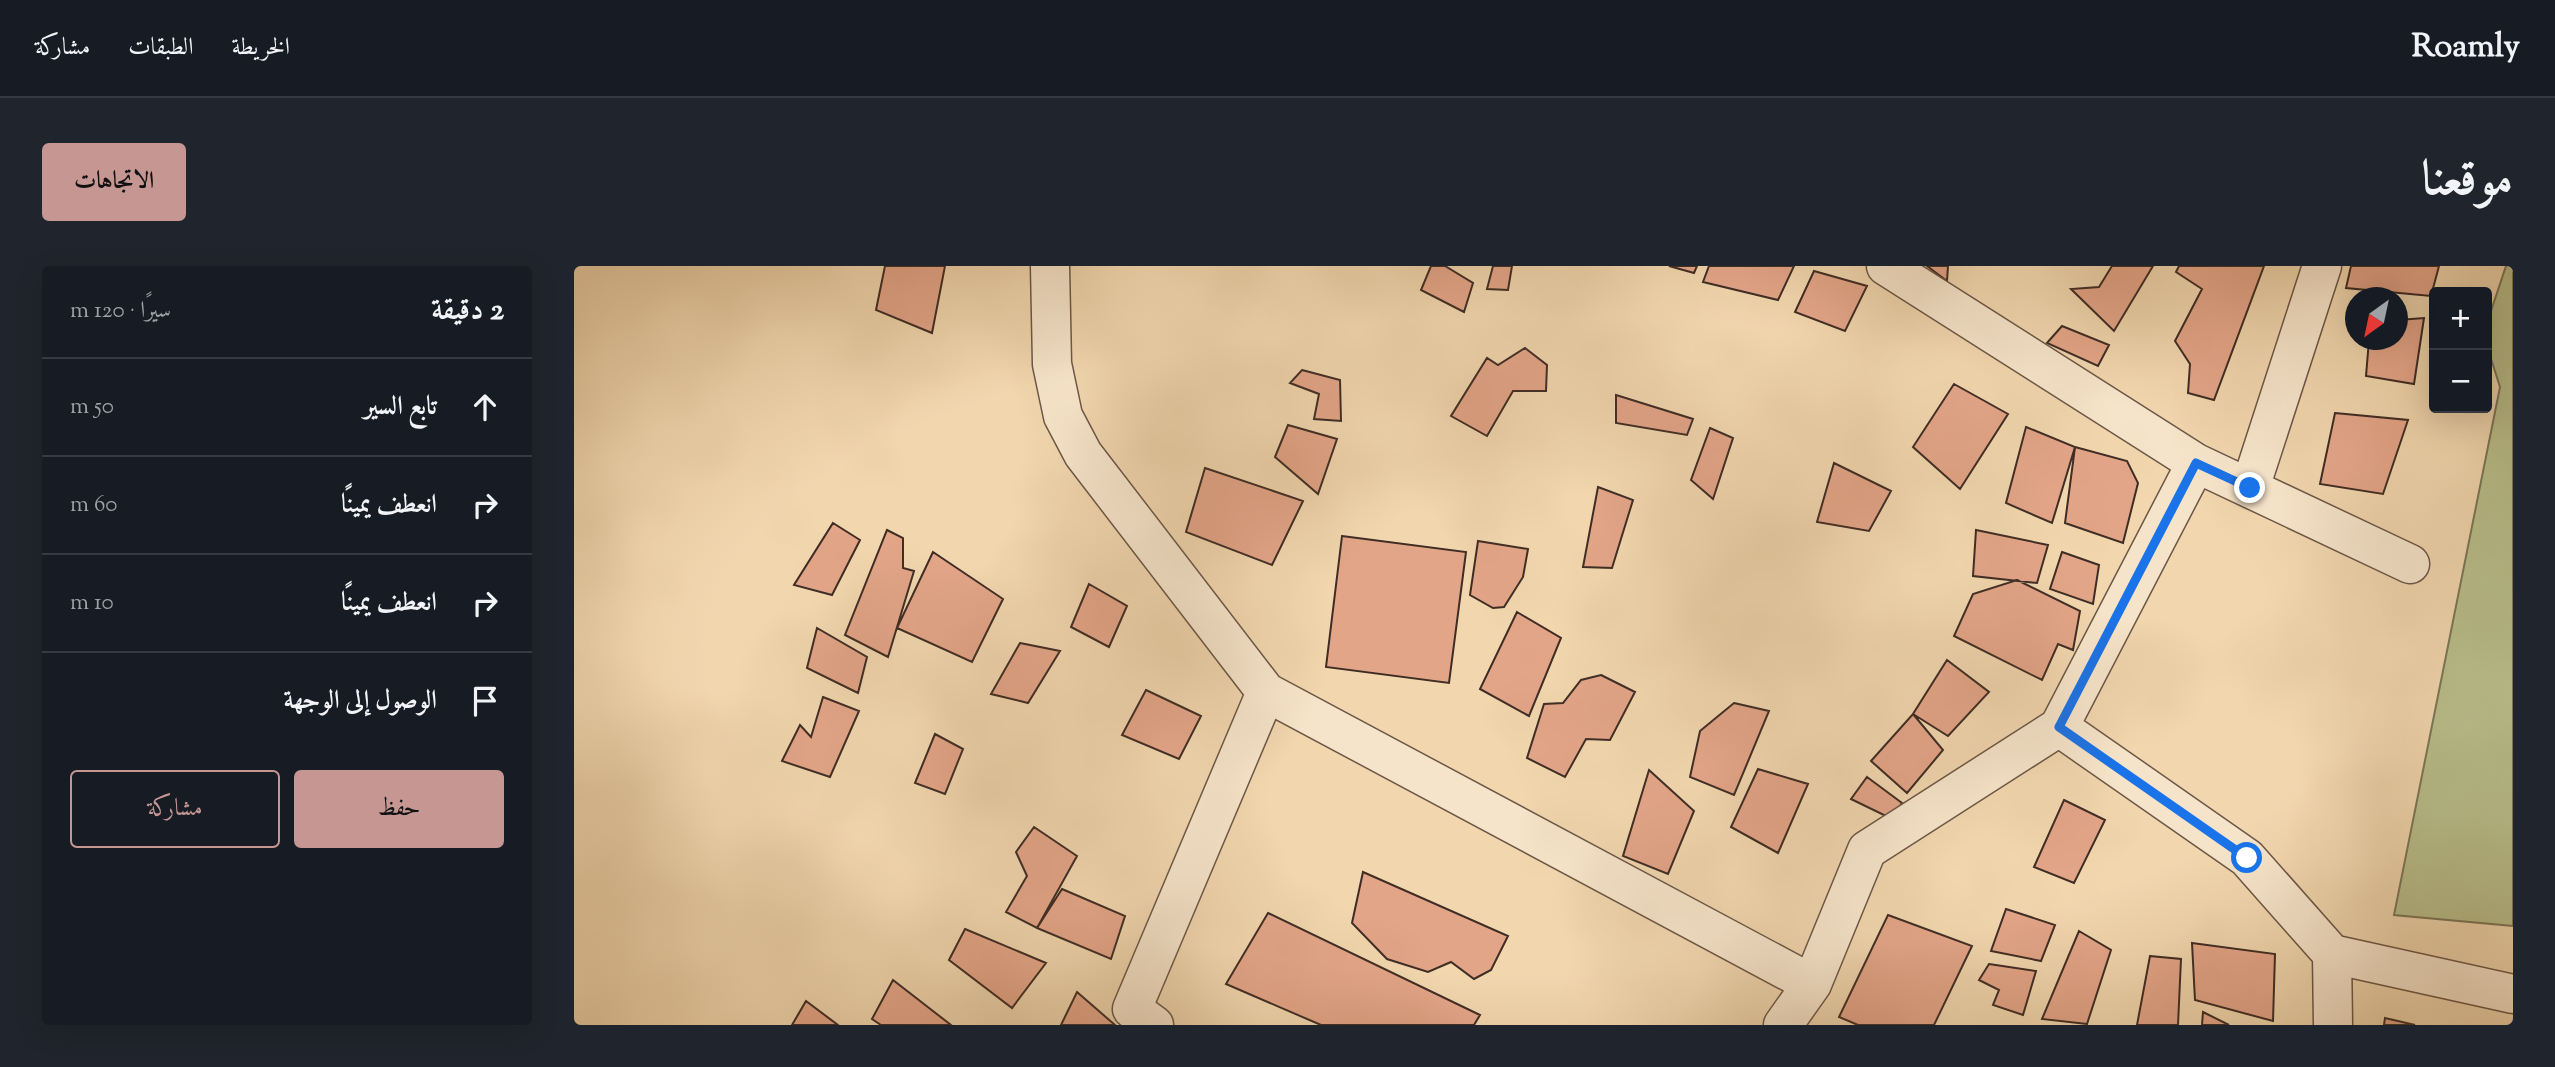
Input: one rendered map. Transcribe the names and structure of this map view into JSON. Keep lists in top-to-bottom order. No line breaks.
{"north":"bottom left","page":{"header":"Roamly","nav":["الخريطة","الطبقات","مشاركة"],"title":"موقعنا","buttons":["الاتجاهات",["حفظ","مشاركة"]],"heading":["2 دقيقة","سيرًا · 120 m"],"map_buttons":["+","−"],"list":[["تابع السير","50 m"],["انعطف يمينًا","60 m"],["انعطف يمينًا","10 m"],"الوصول إلى الوجهة"]}}
